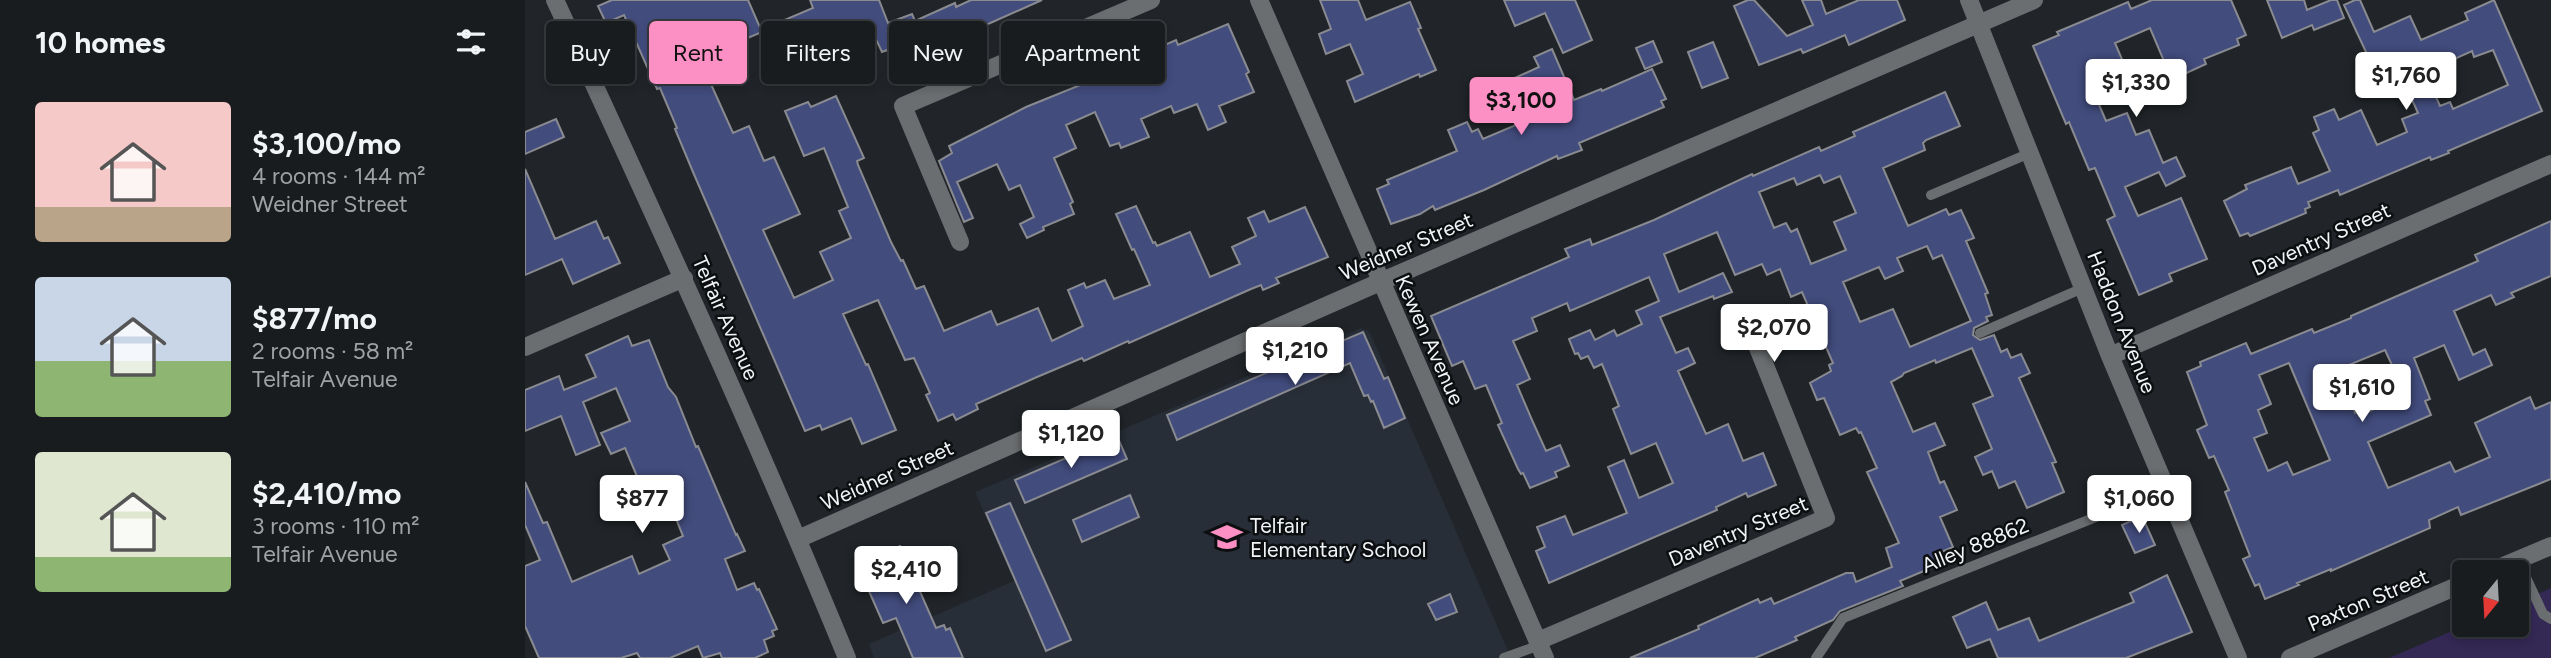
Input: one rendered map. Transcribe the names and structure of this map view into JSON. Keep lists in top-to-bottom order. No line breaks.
{"streets":{"street":["Daventry Street","Weidner Street","Telfair Avenue","Haddon Avenue","Kewen Avenue","Paxton Street"],"lane":["Alley 88862"]},"crossings":[["Daventry Street","Haddon Avenue"],["Daventry Street","Kewen Avenue"],["Weidner Street","Telfair Avenue"],["Weidner Street","Haddon Avenue"],["Weidner Street","Kewen Avenue"],["Haddon Avenue","Alley 88862"]],"places":{"school or university":["Telfair Elementary School"]},"north":"bottom","page":{"heading":"10 homes","chip":["Buy","Rent","Filters","New","Apartment"],"price":["$1,760","$1,330","$3,100","$2,070","$1,210","$1,610","$1,120","$877","$1,060","$2,410"],"list":[{"name":"$3,100/mo","note":"4 rooms · 144 m² · Weidner Street"},{"name":"$877/mo","note":"2 rooms · 58 m² · Telfair Avenue"},{"name":"$2,410/mo","note":"3 rooms · 110 m² · Telfair Avenue"}]}}
